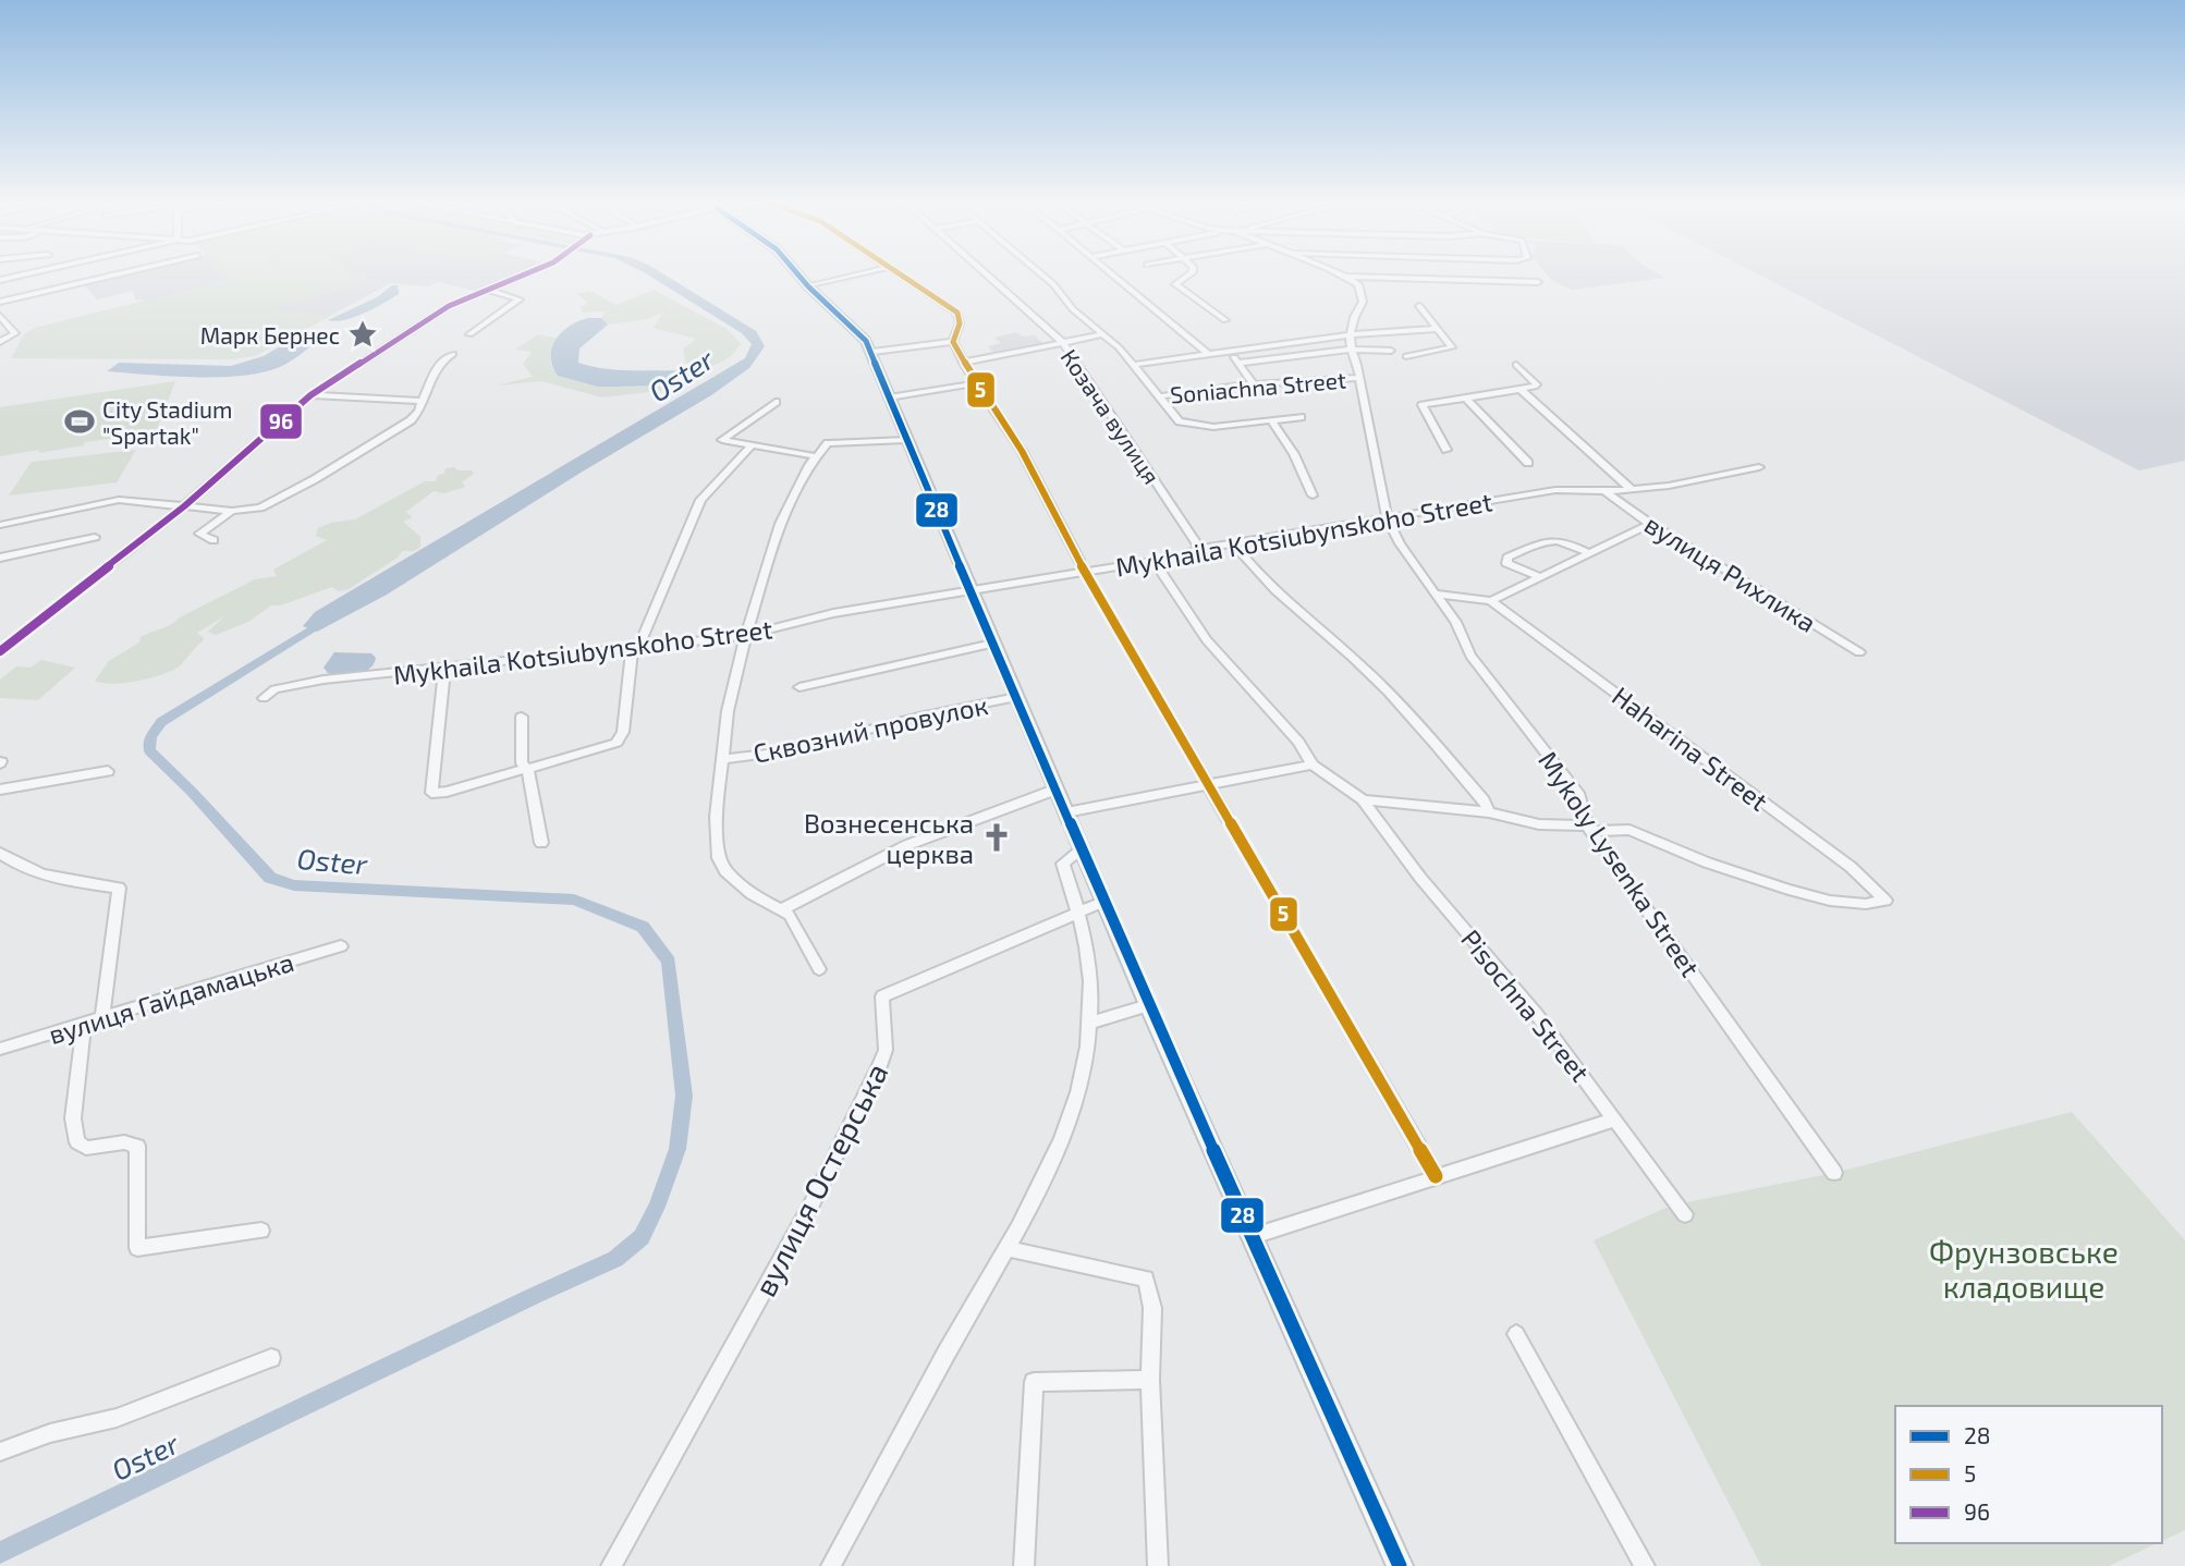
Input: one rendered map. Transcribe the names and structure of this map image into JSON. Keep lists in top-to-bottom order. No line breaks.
{"streets":{"street":["Soniachna Street","Козача вулиця","Mykhaila Kotsiubynskoho Street","вулиця Рихлика","Сквозний провулок","Haharina Street","Mykoly Lysenka Street","вулиця Гайдамацька","Pisochna Street","вулиця Остерська"]},"crossings":[["Soniachna Street","Mykoly Lysenka Street"],["Козача вулиця","Mykhaila Kotsiubynskoho Street"],["Mykhaila Kotsiubynskoho Street","вулиця Рихлика"],["Mykhaila Kotsiubynskoho Street","Mykoly Lysenka Street"],["Haharina Street","Mykoly Lysenka Street"]],"water":["Oster"],"parks":["Фрунзовське кладовище"],"places":{"place":["Марк Бернес"],"sports":["City Stadium \"Spartak\""],"church":["Вознесенська церква"]},"lines":["transit line 28","transit line 5","transit line 96"],"legend":["28","5","96"]}
